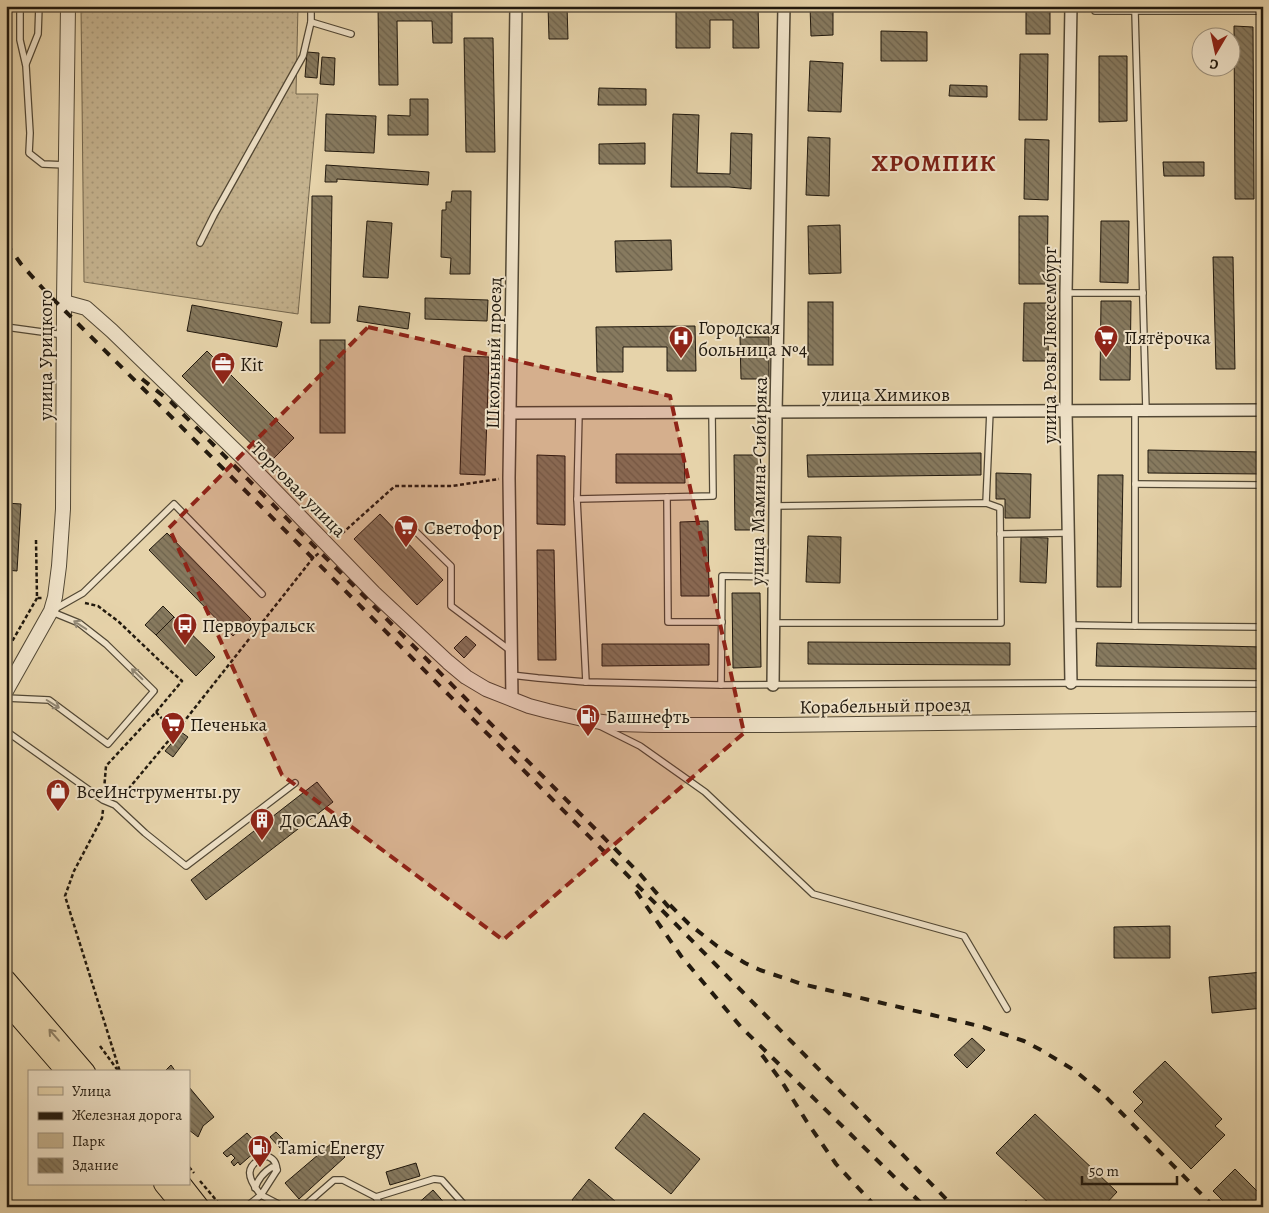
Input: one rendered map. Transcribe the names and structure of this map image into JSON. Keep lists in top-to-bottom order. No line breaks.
{"streets":{"street":["улица Розы Люксембург","Школьный проезд","улица Урицкого","улица Химиков","улица Мамина-Сибиряка","Торговая улица","Корабельный проезд"]},"crossings":[["улица Розы Люксембург","улица Химиков"],["Школьный проезд","улица Химиков"],["Школьный проезд","Торговая улица"],["Школьный проезд","Корабельный проезд"],["улица Урицкого","Торговая улица"],["улица Химиков","улица Мамина-Сибиряка"],["Торговая улица","Корабельный проезд"]],"districts":["ХРОМПИК"],"places":{"supermarket":["Пятёрочка","Светофор","Печенька"],"hospital":["Городская больница №4"],"office":["Kit"],"bus stop":["Первоуральск"],"fuel station":["Башнефть","Tamic Energy"],"shop":["ВсеИнструменты.ру"],"building":["ДОСААФ"]},"legend":["Улица","Железная дорога","Парк","Здание"],"scale_bar":"50 m","north":"bottom"}
